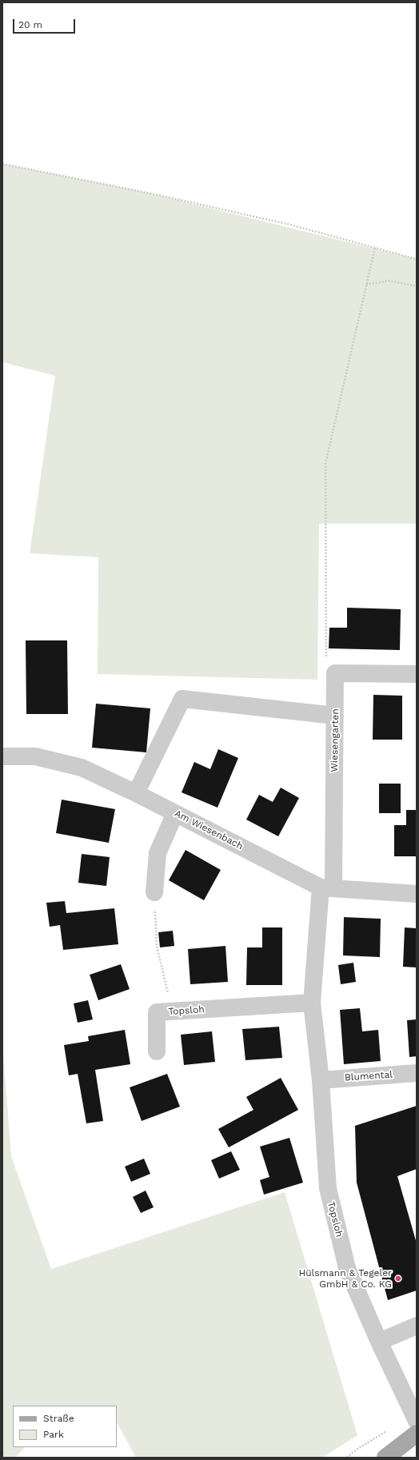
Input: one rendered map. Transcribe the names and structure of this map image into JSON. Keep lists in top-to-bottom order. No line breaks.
{"streets":{"street":["Wiesengarten","Am Wiesenbach","Topsloh","Blumental"]},"crossings":[["Wiesengarten","Am Wiesenbach"],["Wiesengarten","Topsloh"],["Am Wiesenbach","Topsloh"],["Topsloh","Blumental"]],"places":["Hülsmann & Tegeler GmbH & Co. KG"],"legend":["Straße","Park"],"scale_bar":"20 m"}
